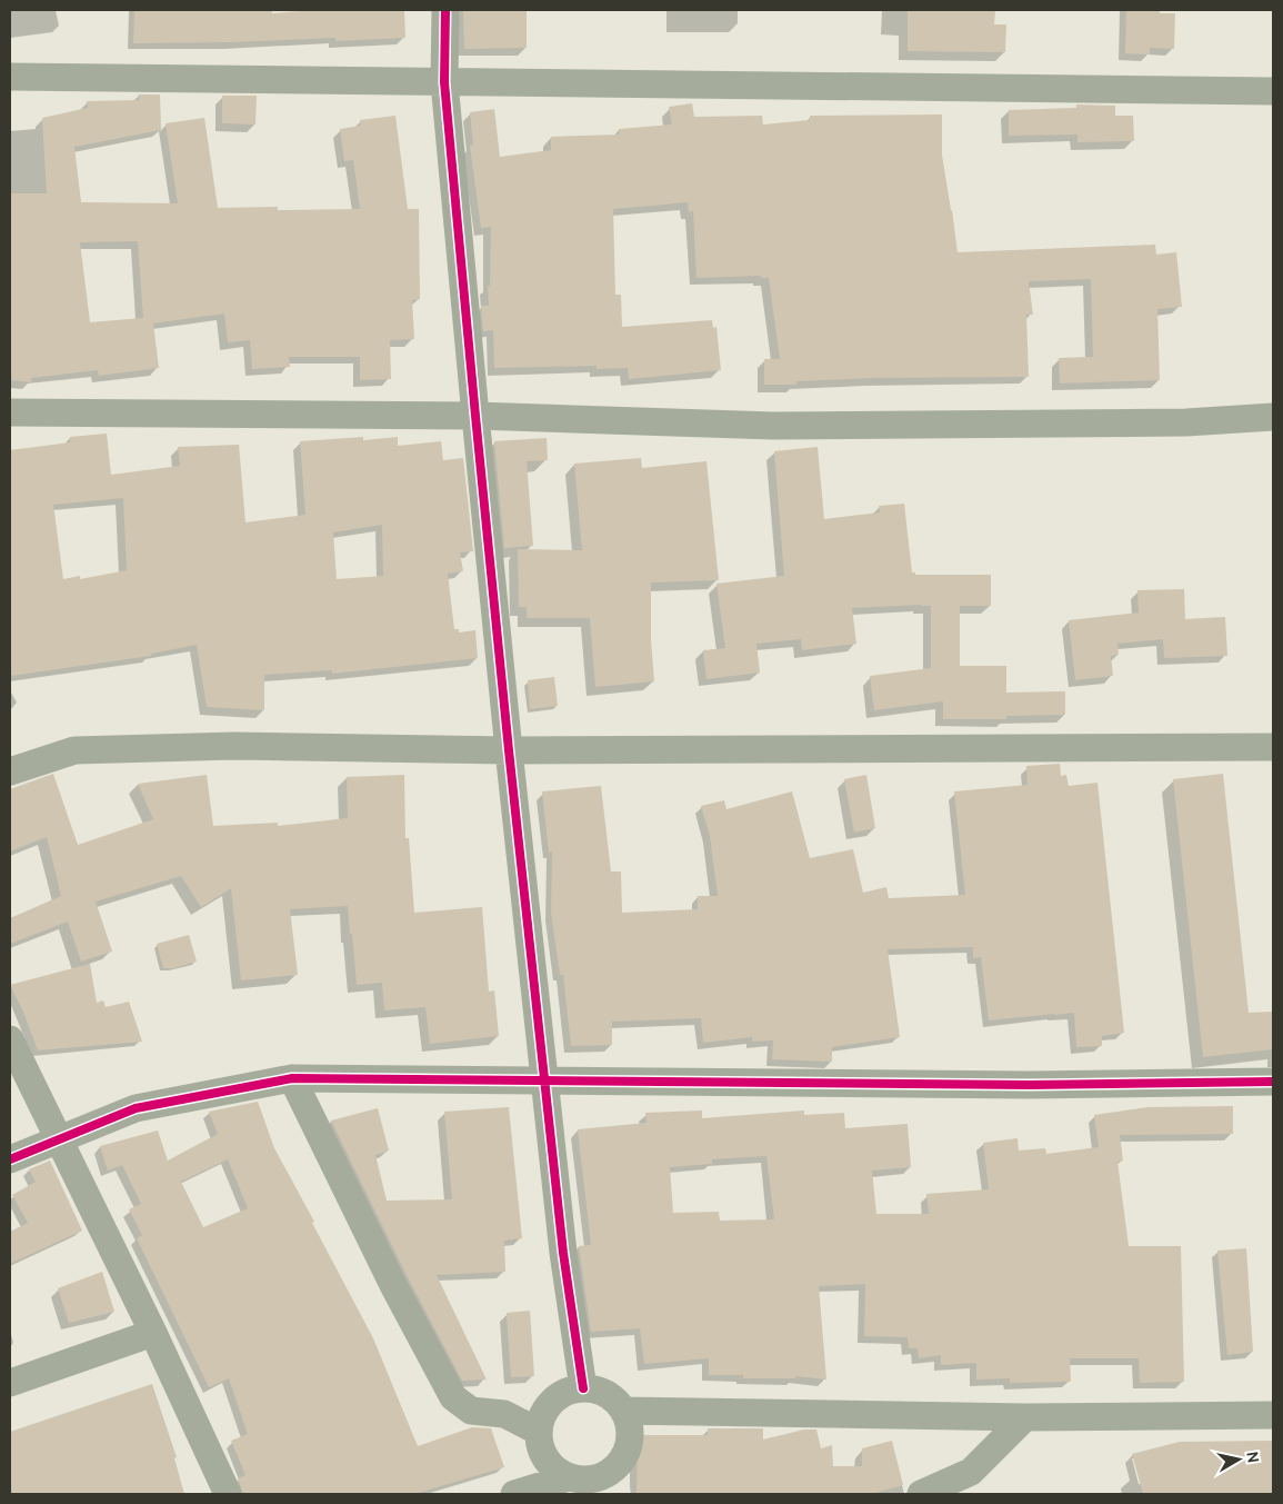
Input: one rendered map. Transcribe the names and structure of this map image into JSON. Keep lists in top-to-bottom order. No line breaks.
{"north":"right"}
